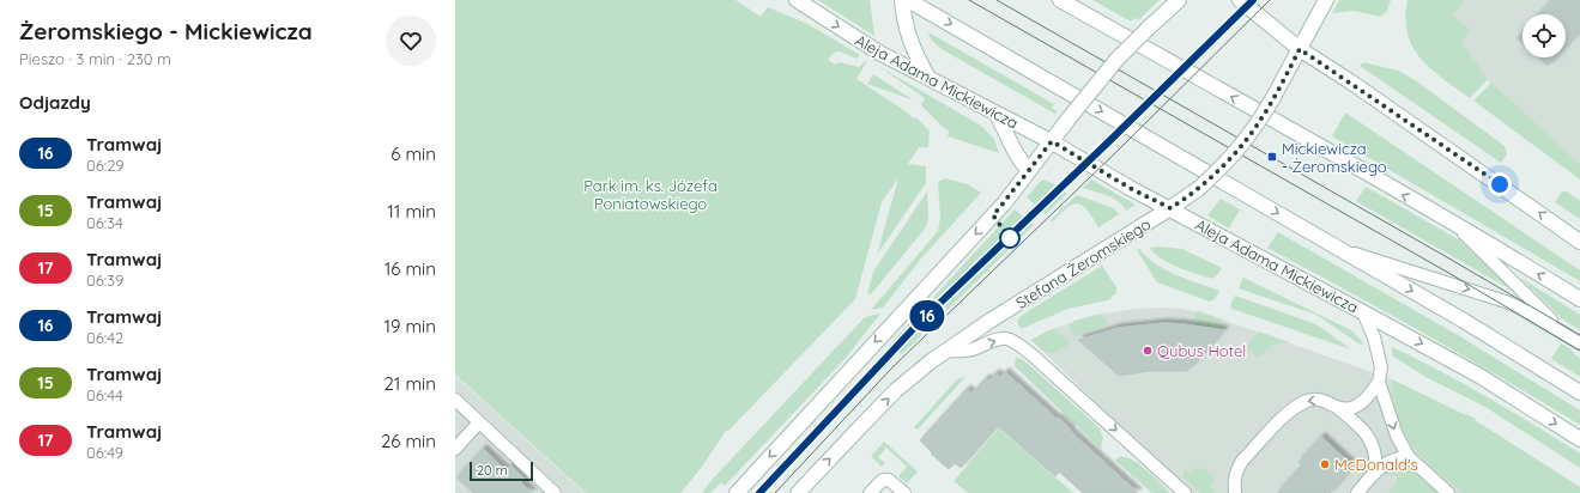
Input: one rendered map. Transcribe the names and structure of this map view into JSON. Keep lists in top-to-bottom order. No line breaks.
{"streets":{"main road":["Aleja Adama Mickiewicza","Stefana Żeromskiego"]},"crossings":[["Aleja Adama Mickiewicza","Stefana Żeromskiego"]],"parks":["Park im. ks. Józefa Poniatowskiego"],"places":{"transit":["Mickiewicza - Żeromskiego"],"other":["Qubus Hotel","McDonald's"]},"lines":["tram line 16"],"scale_bar":"20 m","page":{"heading":[["Żeromskiego - Mickiewicza","Pieszo · 3 min · 230 m"],"Odjazdy"],"on_map":"16","list":[{"mark":"16","name":"Tramwaj","note":"06:29","value":"6 min"},{"mark":"15","name":"Tramwaj","note":"06:34","value":"11 min"},{"mark":"17","name":"Tramwaj","note":"06:39","value":"16 min"},{"mark":"16","name":"Tramwaj","note":"06:42","value":"19 min"},{"mark":"15","name":"Tramwaj","note":"06:44","value":"21 min"},{"mark":"17","name":"Tramwaj","note":"06:49","value":"26 min"}],"scale":"20 m"}}
